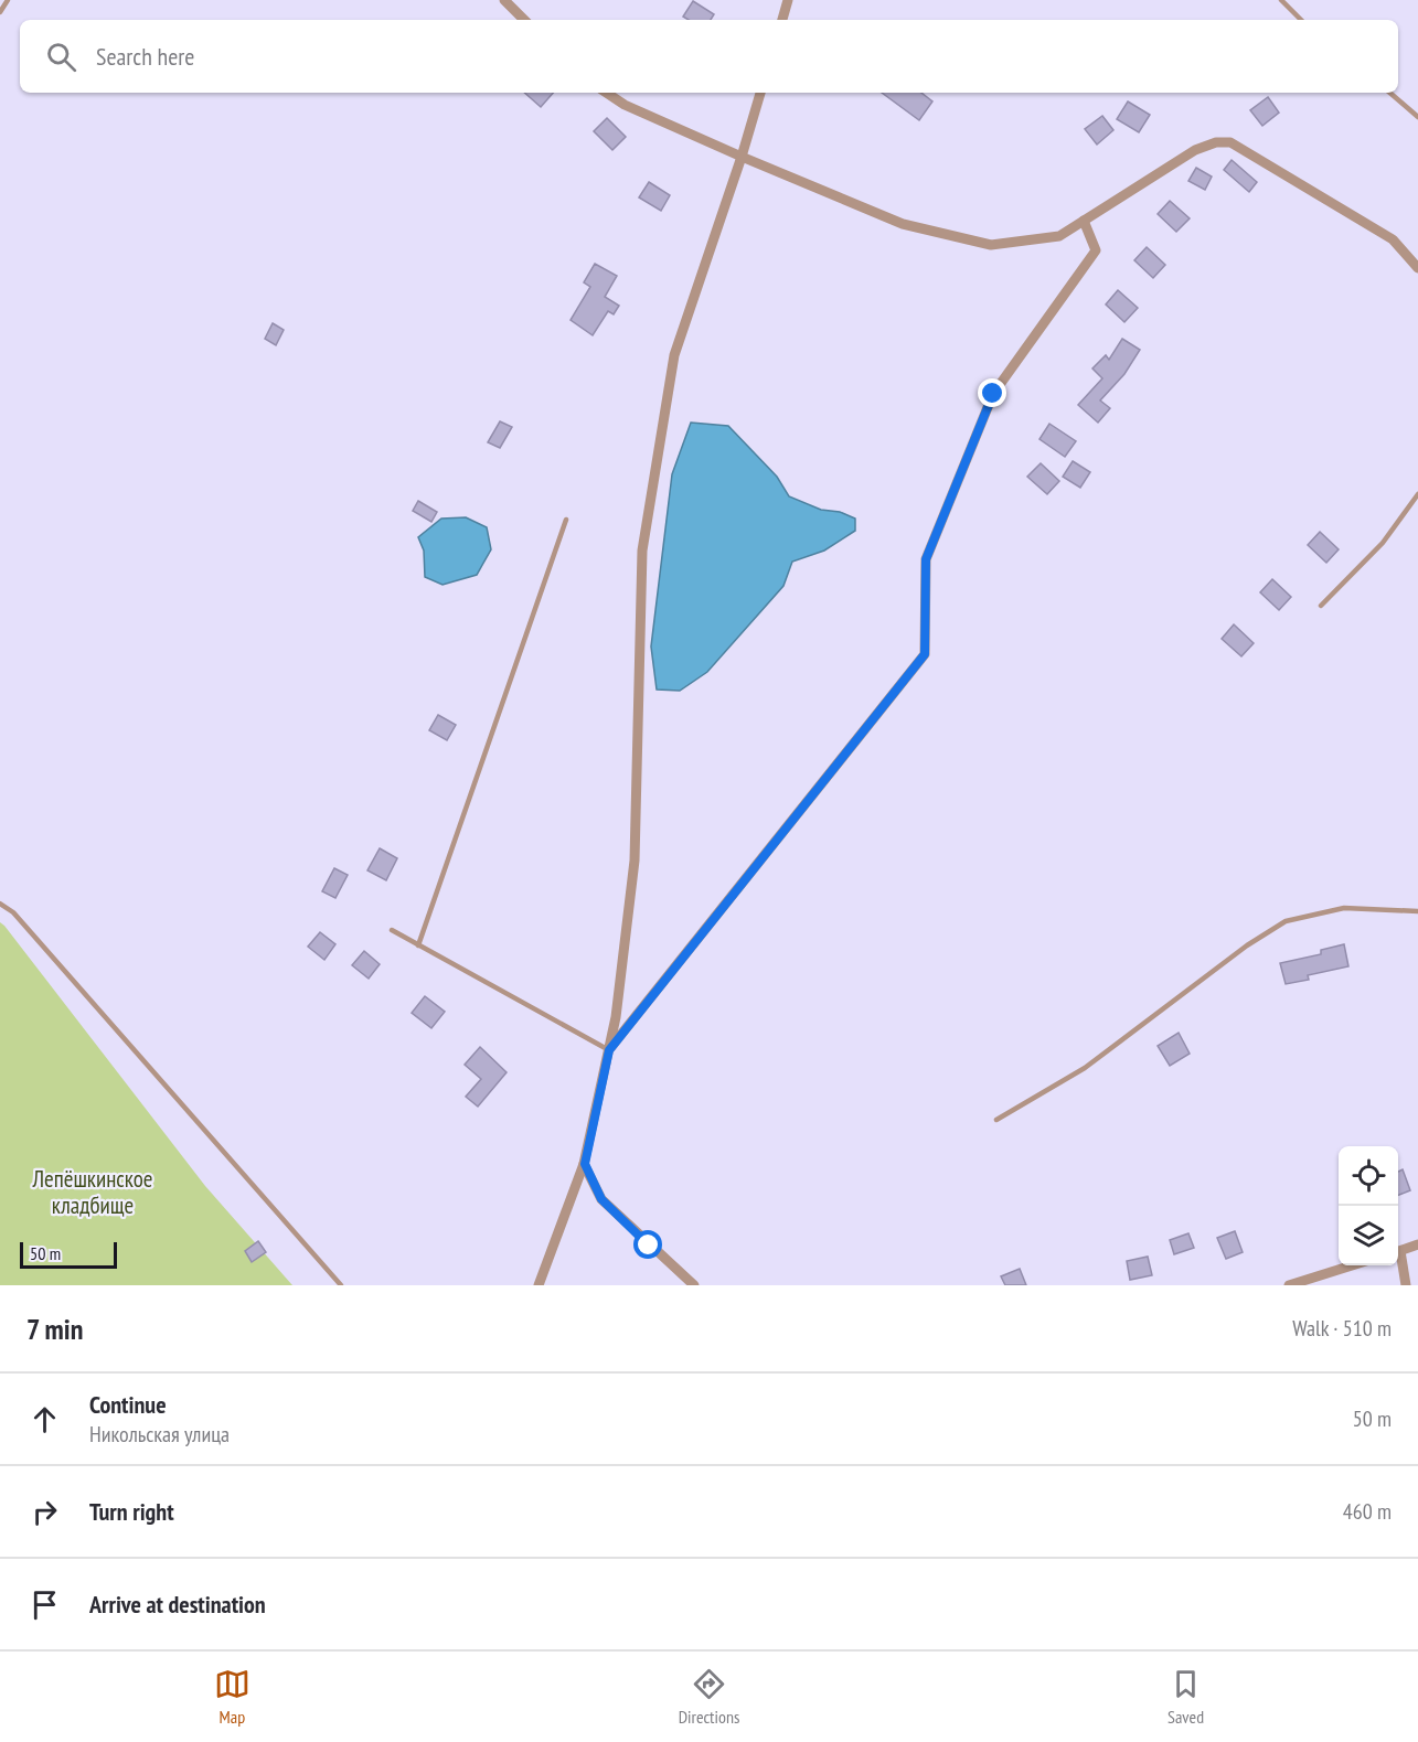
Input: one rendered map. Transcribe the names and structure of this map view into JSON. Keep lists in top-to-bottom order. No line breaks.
{"parks":["Лепёшкинское кладбище"],"scale_bar":"50 m","page":{"search":"Search here","scale":"50 m","heading":["7 min","Walk · 510 m"],"list":[["Continue","Никольская улица","50 m"],["Turn right","460 m"],"Arrive at destination"],"nav":["Map","Directions","Saved"]}}
